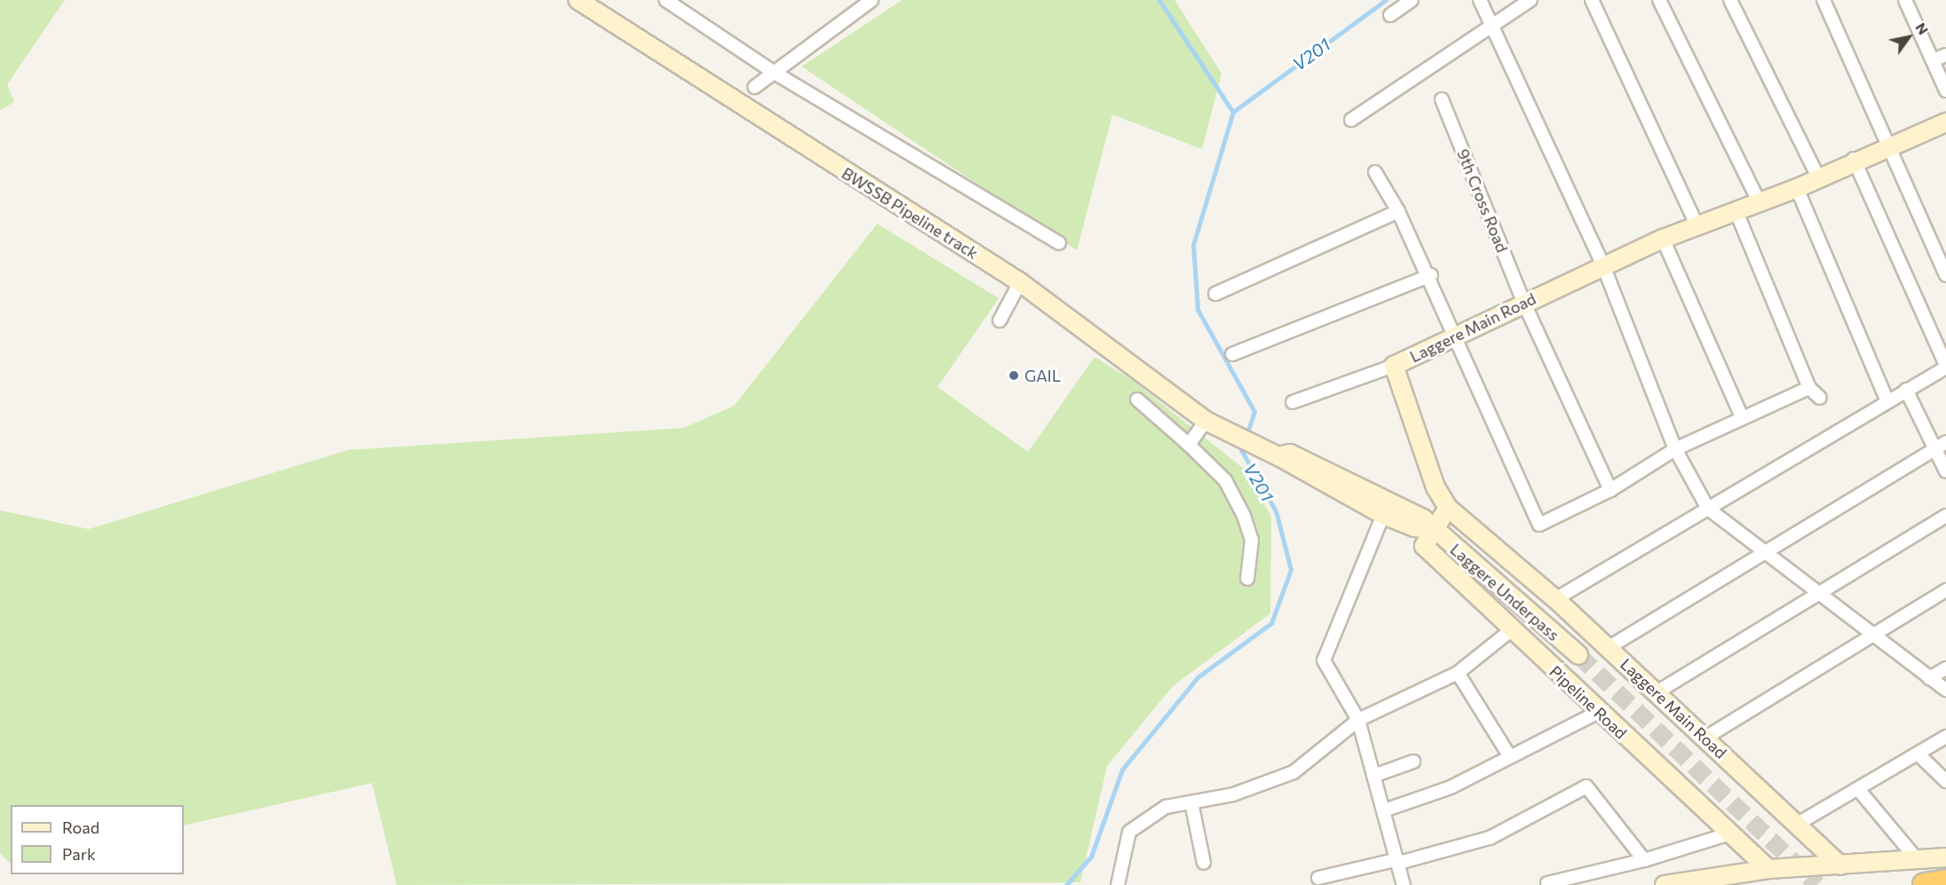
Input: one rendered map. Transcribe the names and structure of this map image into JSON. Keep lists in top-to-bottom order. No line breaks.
{"streets":{"street":["9th Cross Road","BWSSB Pipeline track","Laggere Main Road","Laggere Underpass","Pipeline Road"]},"crossings":[["9th Cross Road","Laggere Main Road"],["Laggere Underpass","Pipeline Road"]],"water":["V201"],"places":["GAIL"],"legend":["Road","Park"],"north":"top right"}
